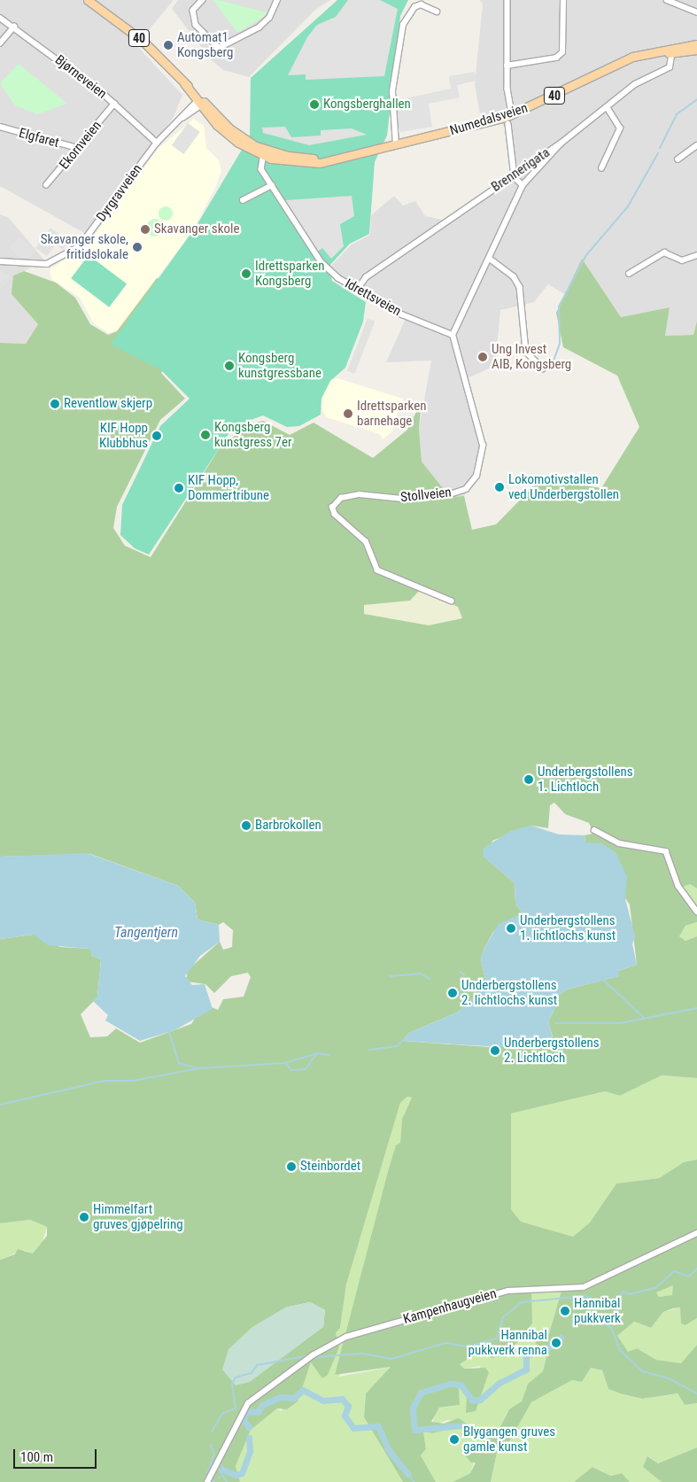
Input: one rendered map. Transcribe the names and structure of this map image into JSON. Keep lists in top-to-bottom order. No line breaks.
{"streets":{"main road":["40","Numedalsveien"],"street":["Bjørneveien","Elgfaret","Ekornveien","Brennerigata","Dyrgravveien","Idrettsveien","Stollveien","Kampenhaugveien"]},"crossings":[["Bjørneveien","Ekornveien"],["Bjørneveien","Dyrgravveien"],["Numedalsveien","Brennerigata"],["Numedalsveien","Dyrgravveien"],["Numedalsveien","Idrettsveien"],["Elgfaret","Ekornveien"],["Brennerigata","Idrettsveien"],["Idrettsveien","Stollveien"]],"water":["Tangentjern"],"places":["Automat1 Kongsberg","Kongsberghallen","Skavanger skole","Skavanger skole, fritidslokale","Idrettsparken Kongsberg","Ung Invest AIB, Kongsberg","Kongsberg kunstgressbane","Reventlow skjerp","Idrettsparken barnehage","Kongsberg kunstgress 7er","KIF Hopp Klubbhus","Lokomotivstallen ved Underbergstollen","KIF Hopp, Dommertribune","Underbergstollens 1. Lichtloch","Barbrokollen","Underbergstollens 1. lichtlochs kunst","Underbergstollens 2. lichtlochs kunst","Underbergstollens 2. Lichtloch","Steinbordet","Himmelfart gruves gjøpelring","Hannibal pukkverk","Hannibal pukkverk renna","Blygangen gruves gamle kunst"],"scale_bar":"100 m"}
